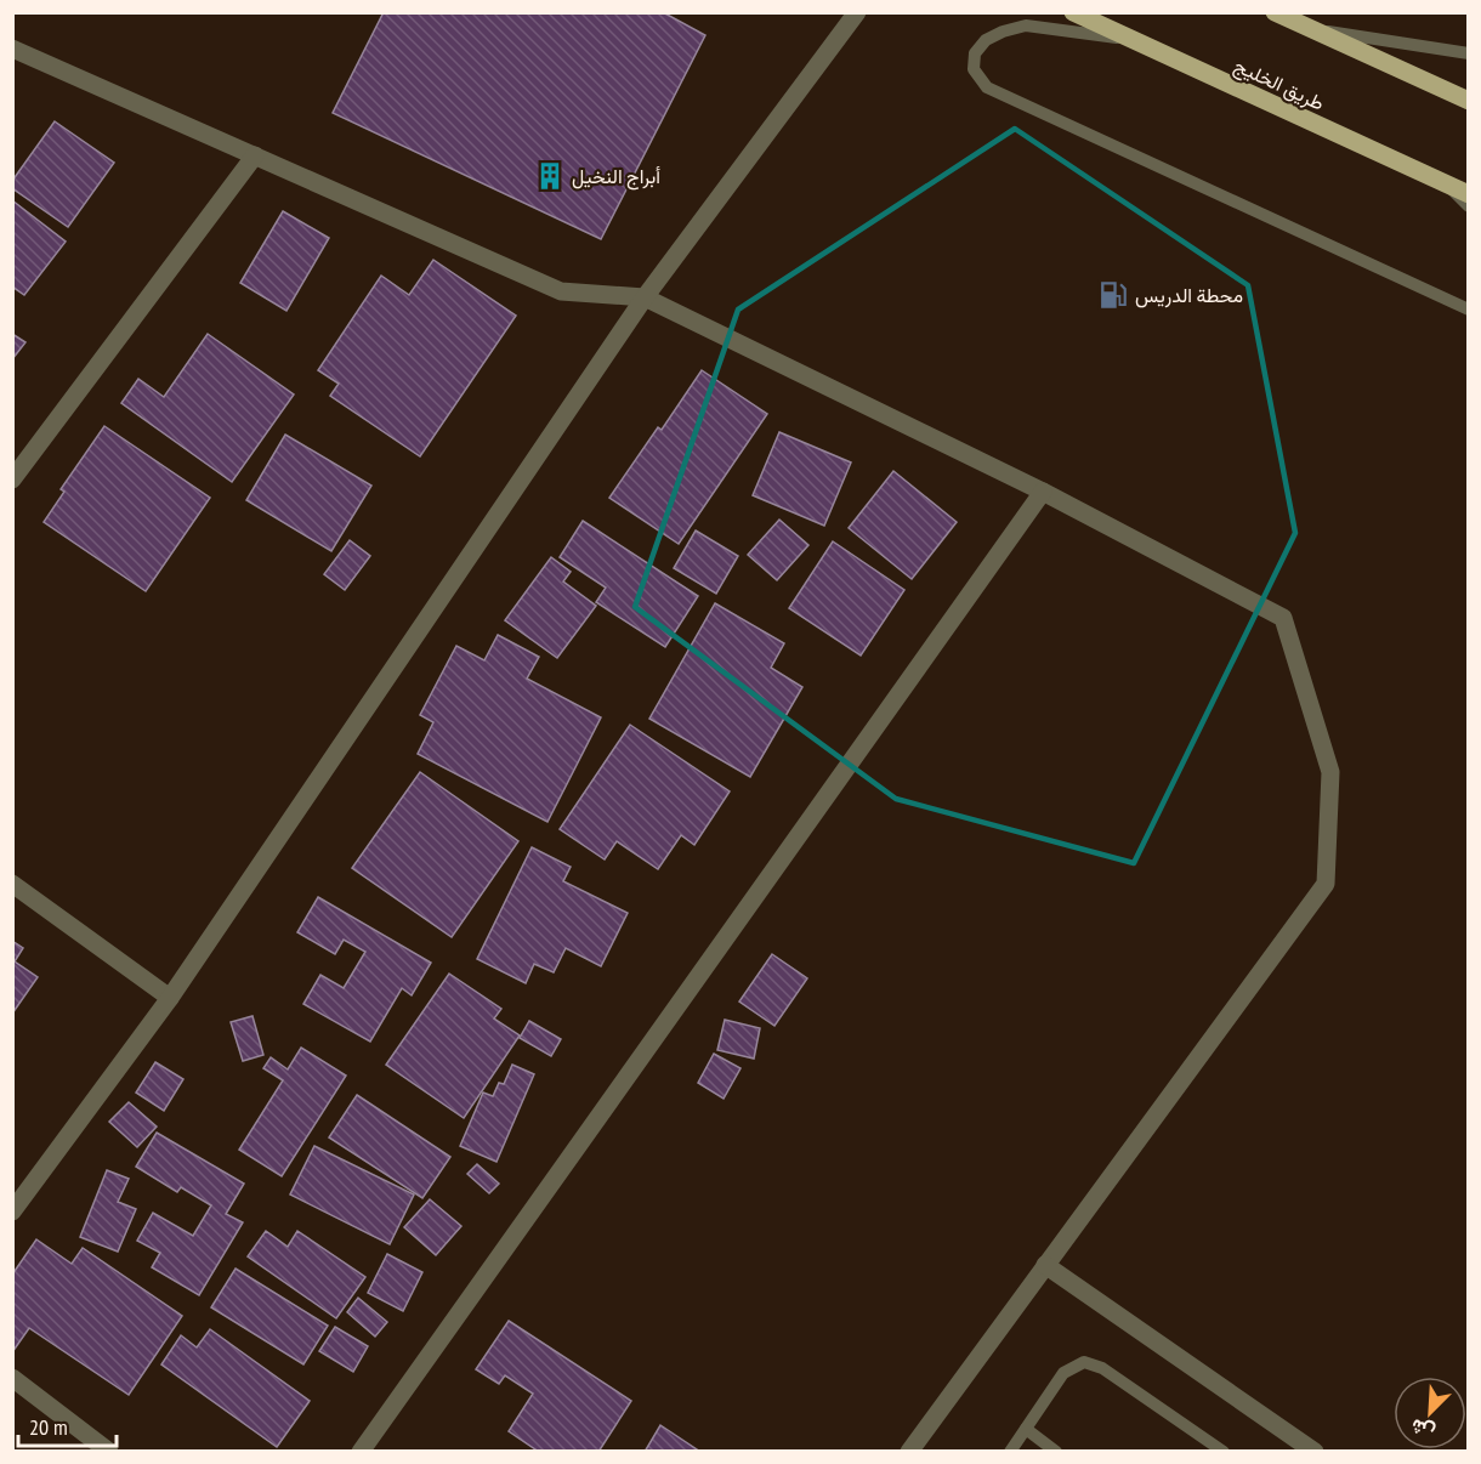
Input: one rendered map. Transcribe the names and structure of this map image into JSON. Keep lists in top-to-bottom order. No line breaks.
{"streets":{"main road":["طريق الخليج"]},"places":{"building":["أبراج النخيل"],"fuel station":["محطة الدريس"]},"scale_bar":"20 m","north":"bottom left"}
